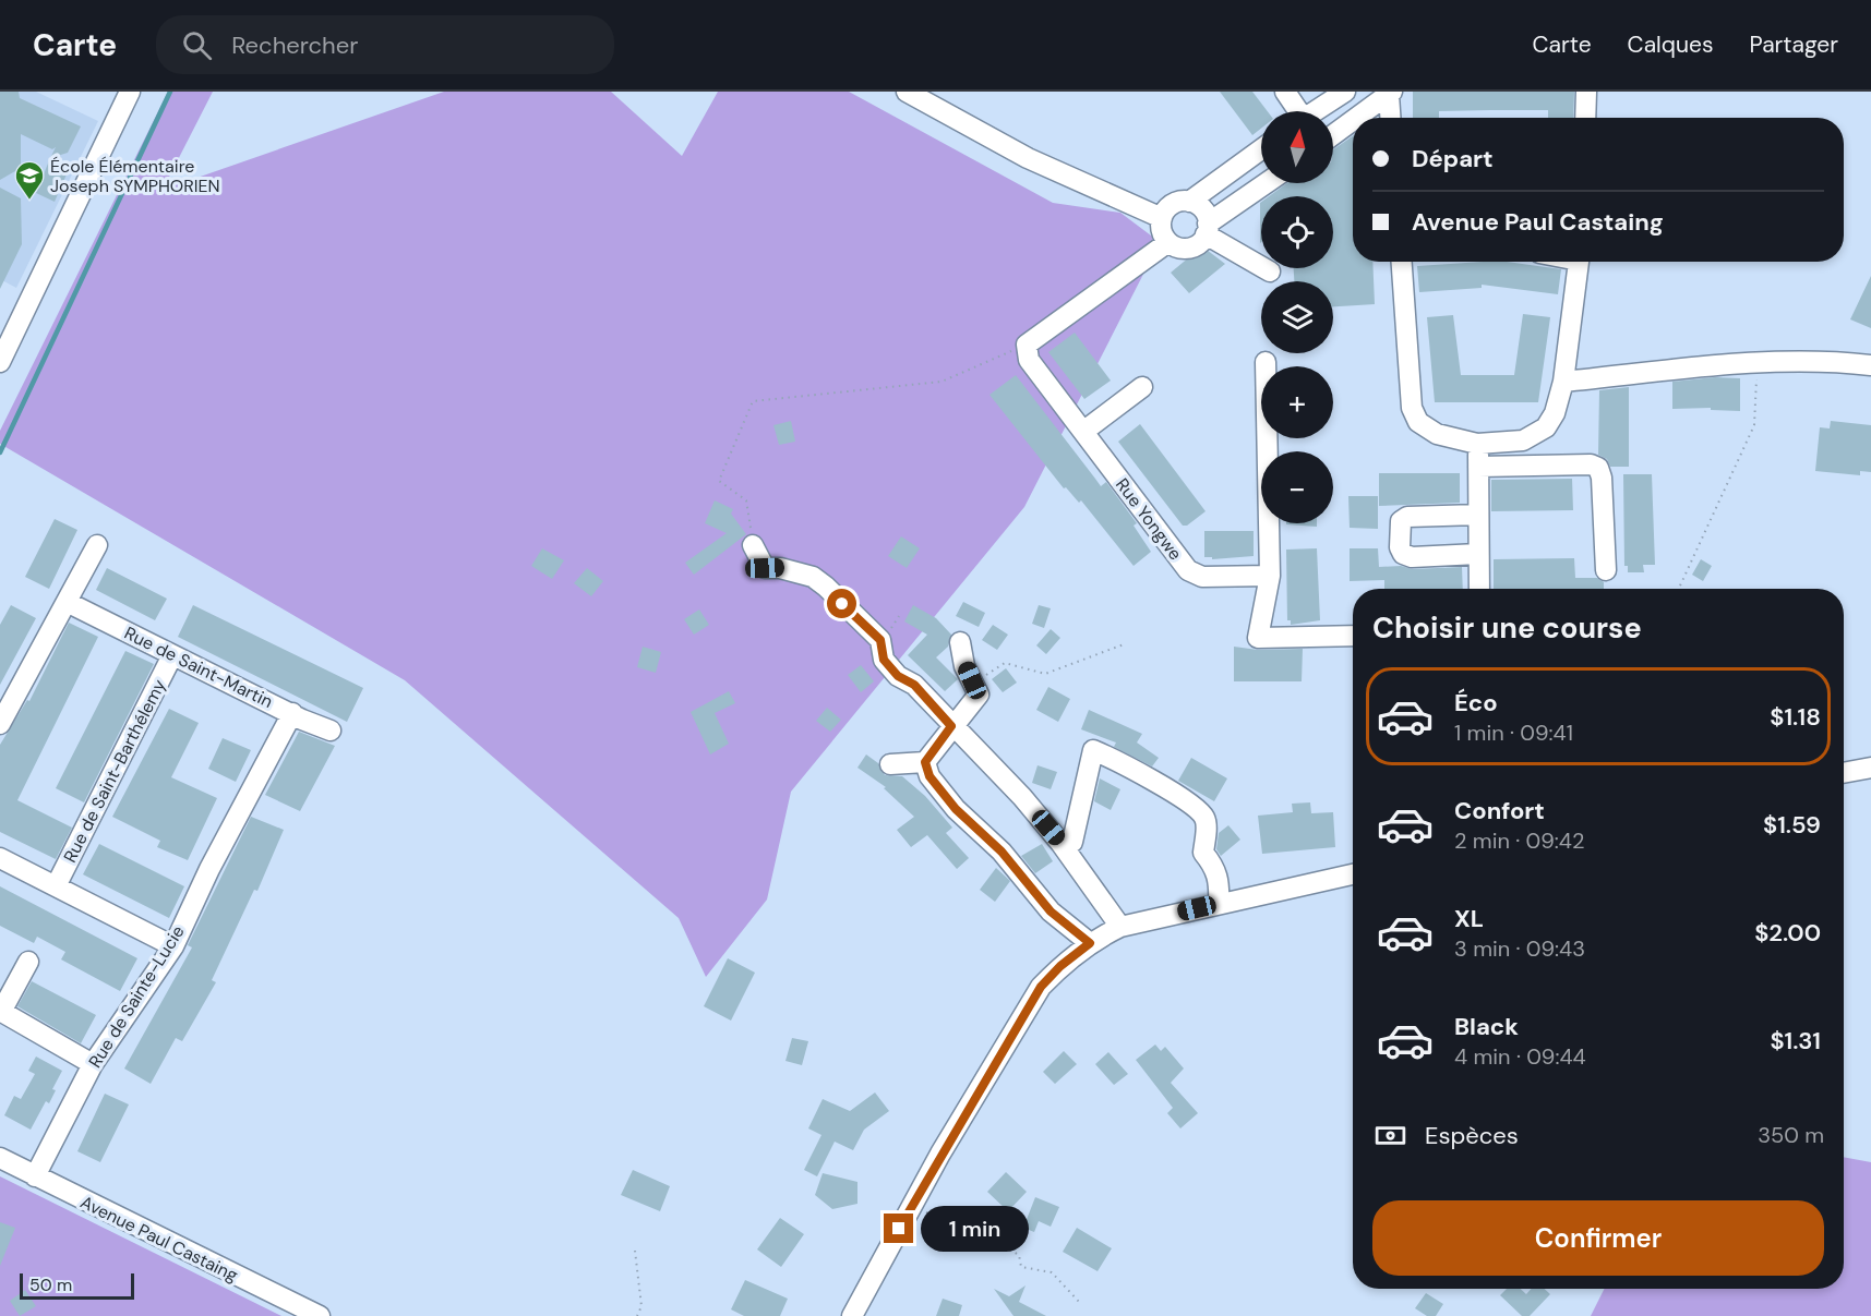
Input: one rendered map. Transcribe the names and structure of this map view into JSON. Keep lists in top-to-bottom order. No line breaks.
{"streets":{"street":["Rue Yongwe","Rue de Saint-Martin","Rue de Saint-Barthélemy","Rue de Sainte-Lucie","Avenue Paul Castaing"]},"crossings":[["Rue de Saint-Martin","Rue de Saint-Barthélemy"],["Rue de Saint-Martin","Rue de Sainte-Lucie"],["Rue de Sainte-Lucie","Avenue Paul Castaing"]],"places":{"school or university":["École Élémentaire Joseph SYMPHORIEN"]},"scale_bar":"50 m","north":"top","page":{"header":"Carte","search":"Rechercher","nav":["Carte","Calques","Partager"],"map_buttons":["+","−"],"banner":["Départ","Avenue Paul Castaing"],"heading":"Choisir une course","list":[{"name":"Éco","note":"1 min · 09:41","value":"$1.18"},{"name":"Confort","note":"2 min · 09:42","value":"$1.59"},{"name":"XL","note":"3 min · 09:43","value":"$2.00"},{"name":"Black","note":"4 min · 09:44","value":"$1.31"}],"pay":["Espèces","350 m"],"buttons":"Confirmer","bubble":"1 min","scale":"50 m"}}
